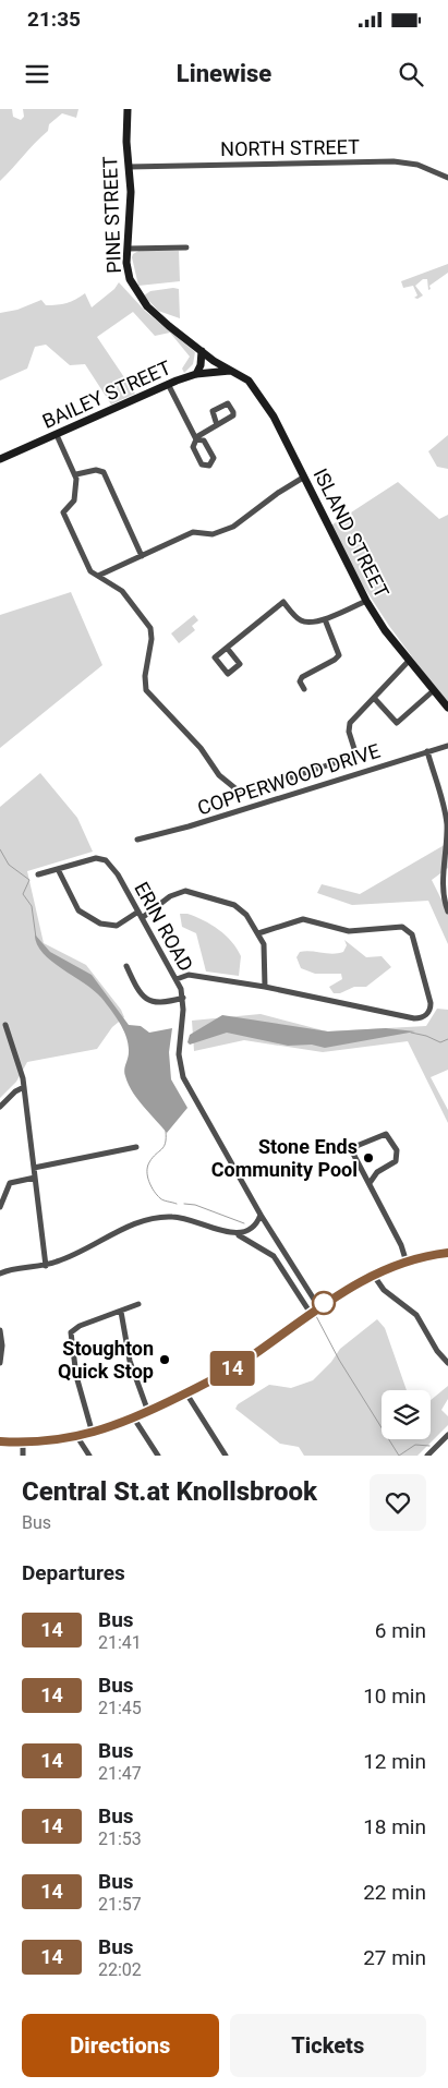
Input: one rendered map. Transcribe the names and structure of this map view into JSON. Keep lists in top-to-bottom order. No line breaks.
{"streets":{"street":["NORTH STREET","PINE STREET","BAILEY STREET","ISLAND STREET","COPPERWOOD DRIVE","ERIN ROAD"]},"crossings":[["NORTH STREET","PINE STREET"],["PINE STREET","BAILEY STREET"],["PINE STREET","ISLAND STREET"],["BAILEY STREET","ISLAND STREET"]],"places":["Stone Ends Community Pool","Stoughton Quick Stop"],"lines":["bus line 14"],"page":{"status":"21:35","header":"Linewise","on_map":"14","heading":[["Central St.at Knollsbrook","Bus"],"Departures"],"list":[{"mark":"14","name":"Bus","note":"21:41","value":"6 min"},{"mark":"14","name":"Bus","note":"21:45","value":"10 min"},{"mark":"14","name":"Bus","note":"21:47","value":"12 min"},{"mark":"14","name":"Bus","note":"21:53","value":"18 min"},{"mark":"14","name":"Bus","note":"21:57","value":"22 min"},{"mark":"14","name":"Bus","note":"22:02","value":"27 min"}],"buttons":["Directions","Tickets"]}}
